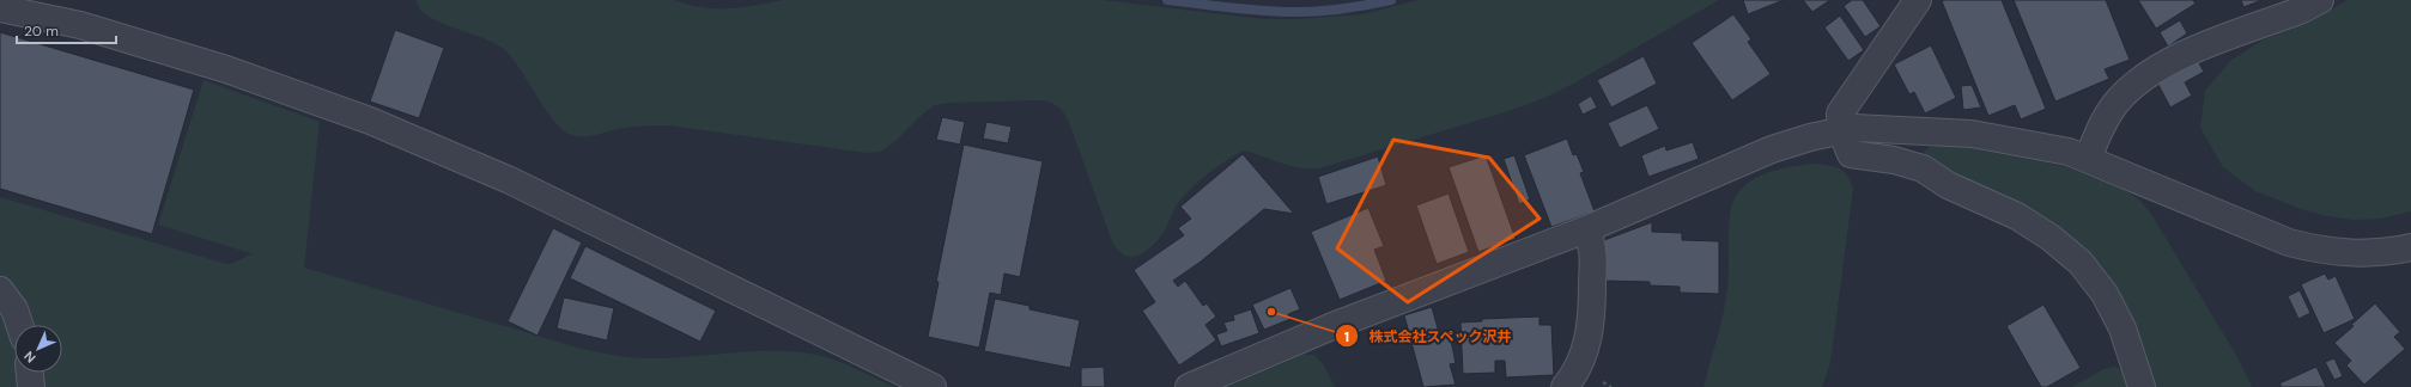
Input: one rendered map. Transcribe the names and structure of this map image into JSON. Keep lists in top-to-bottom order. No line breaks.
{"places":["株式会社スペック沢井"],"scale_bar":"20 m","north":"bottom left"}
